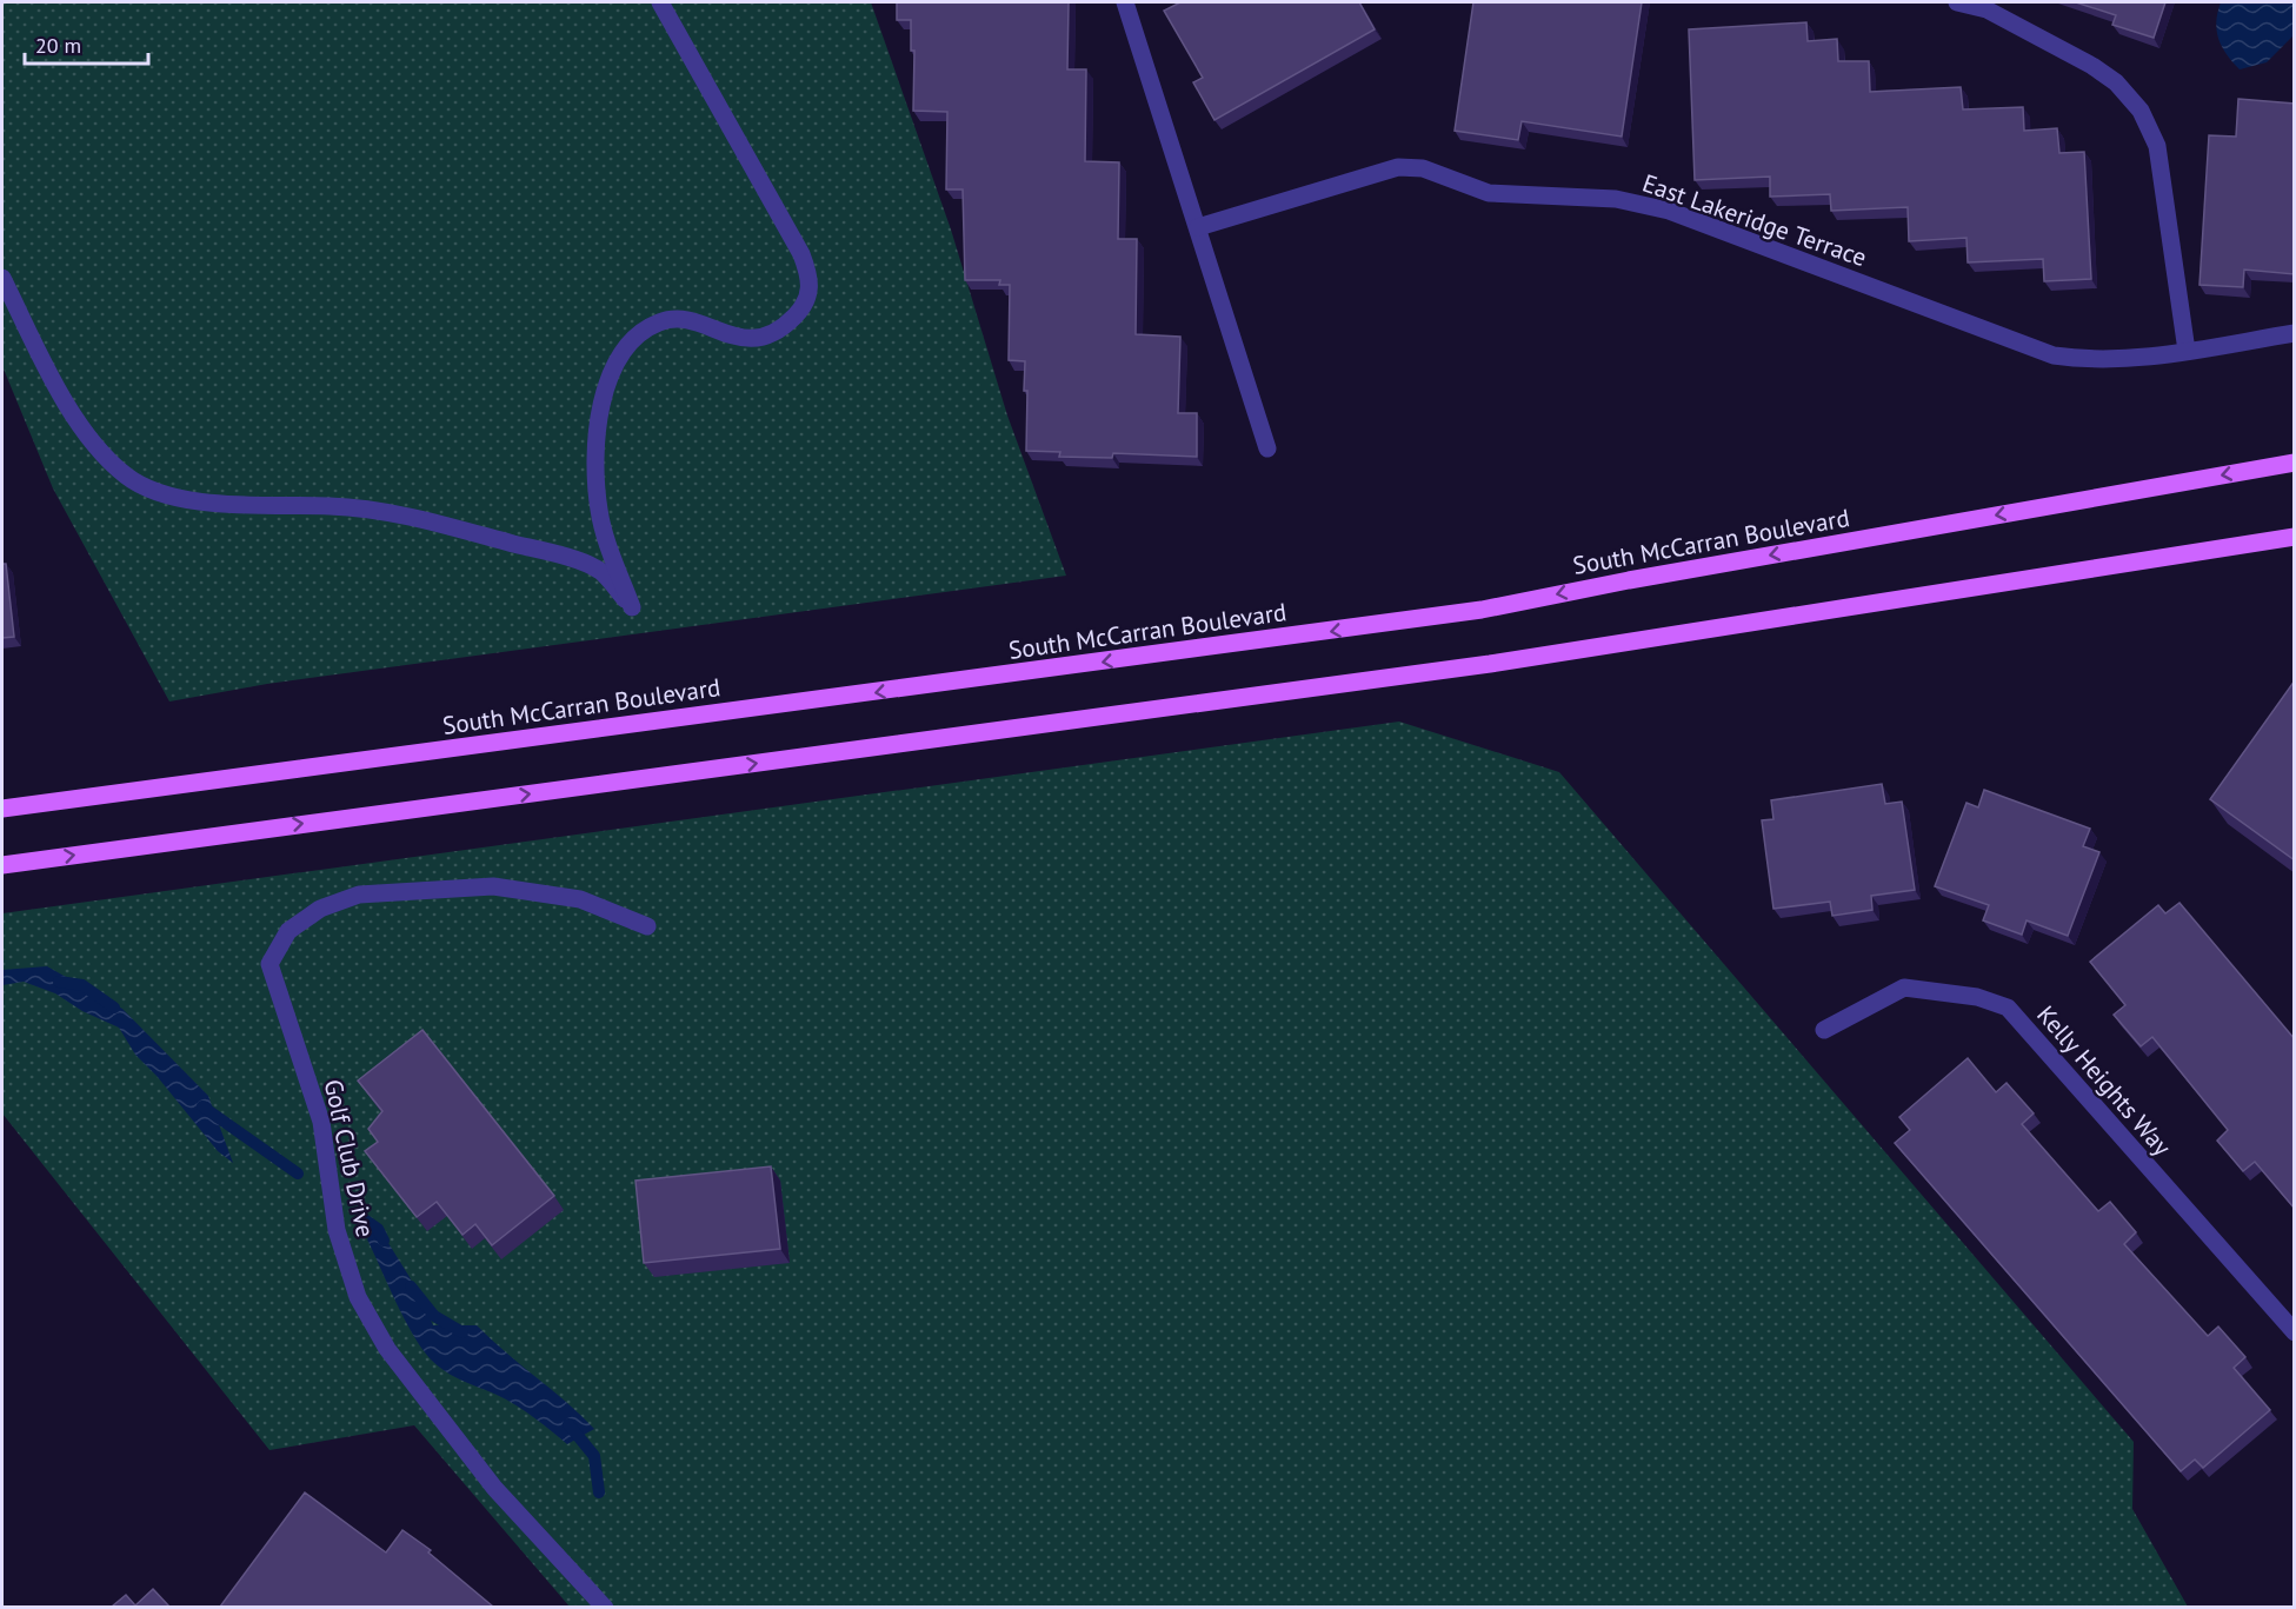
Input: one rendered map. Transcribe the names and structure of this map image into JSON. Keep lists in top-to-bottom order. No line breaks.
{"streets":{"main road":["South McCarran Boulevard"],"street":["East Lakeridge Terrace","Kelly Heights Way","Golf Club Drive"]},"scale_bar":"20 m"}
